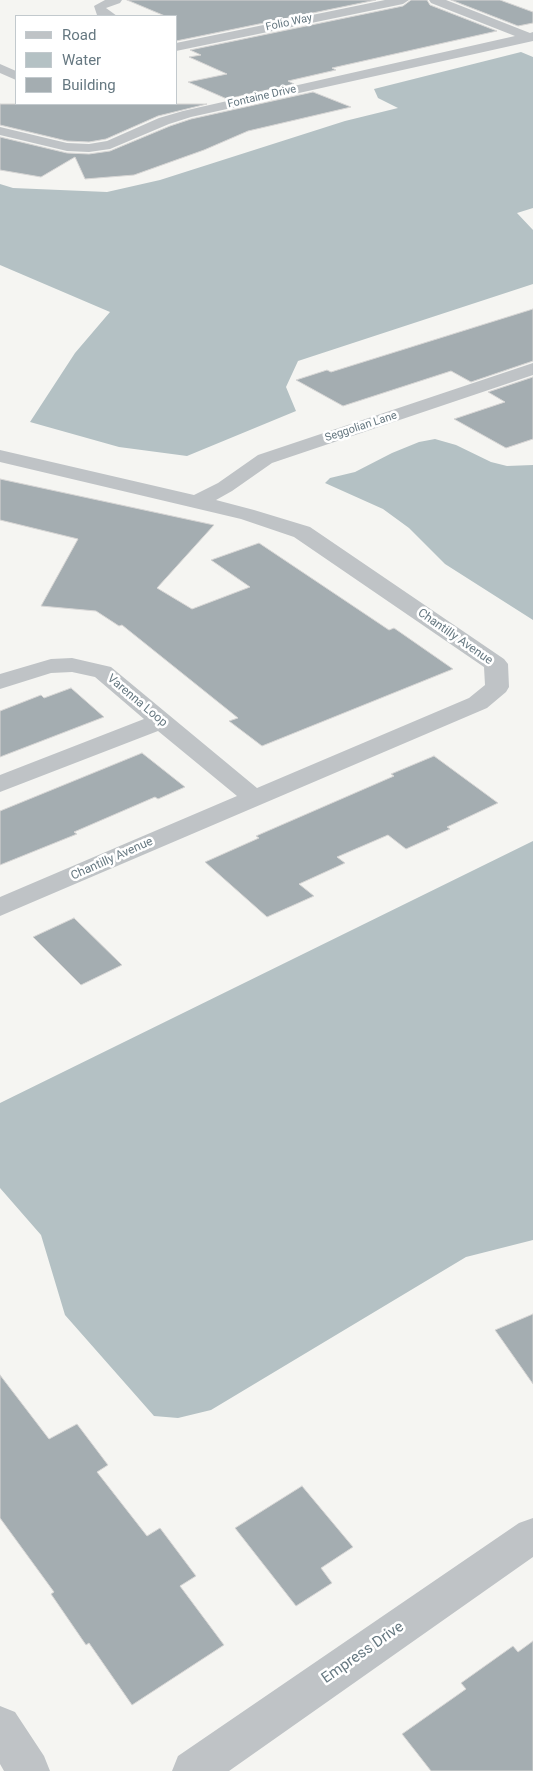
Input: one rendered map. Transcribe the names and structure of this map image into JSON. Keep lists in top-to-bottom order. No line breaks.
{"streets":{"street":["Folio Way","Fontaine Drive","Seggolian Lane","Chantilly Avenue","Varenna Loop","Empress Drive"]},"crossings":[["Seggolian Lane","Chantilly Avenue"],["Chantilly Avenue","Varenna Loop"]],"legend":["Road","Water","Building"]}
